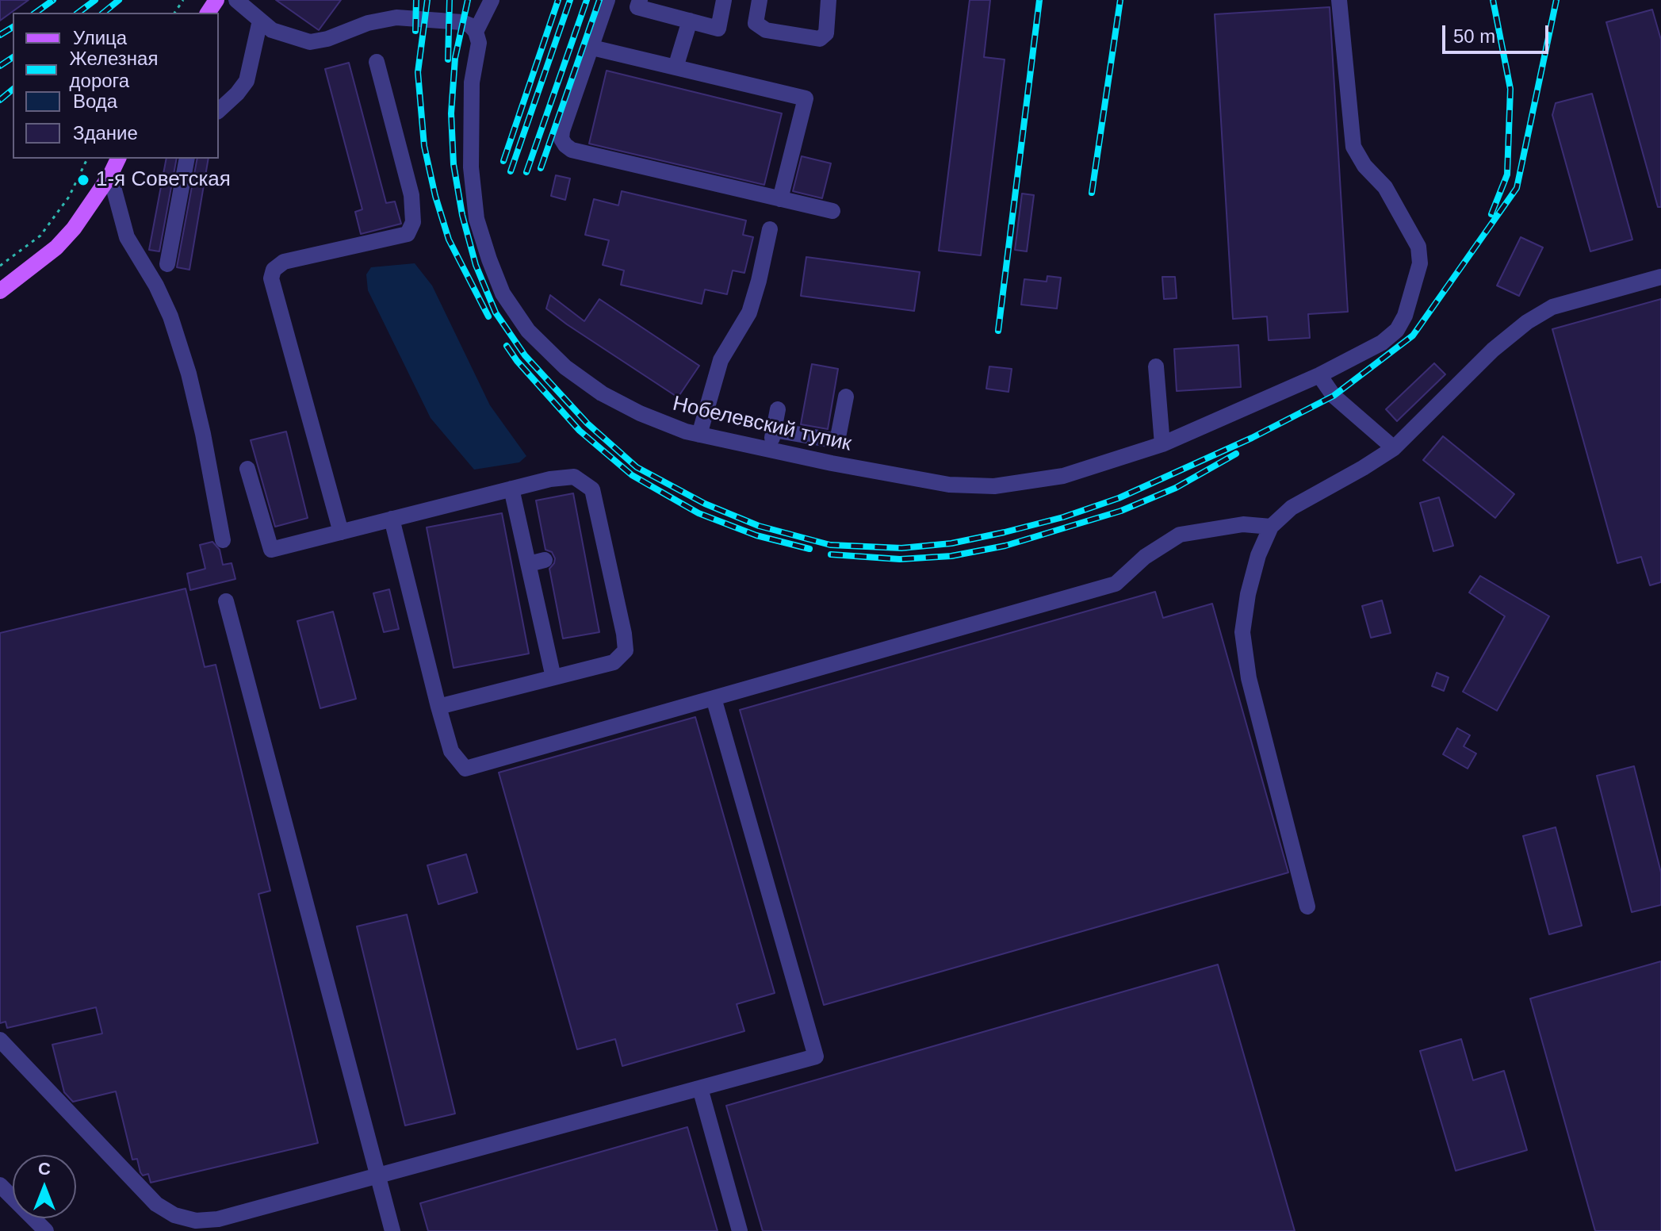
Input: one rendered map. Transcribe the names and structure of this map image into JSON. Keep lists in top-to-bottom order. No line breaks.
{"streets":{"street":["Нобелевский тупик"]},"places":["1-я Советская"],"legend":["Улица","Железная дорога","Вода","Здание"],"scale_bar":"50 m","north":"top"}
